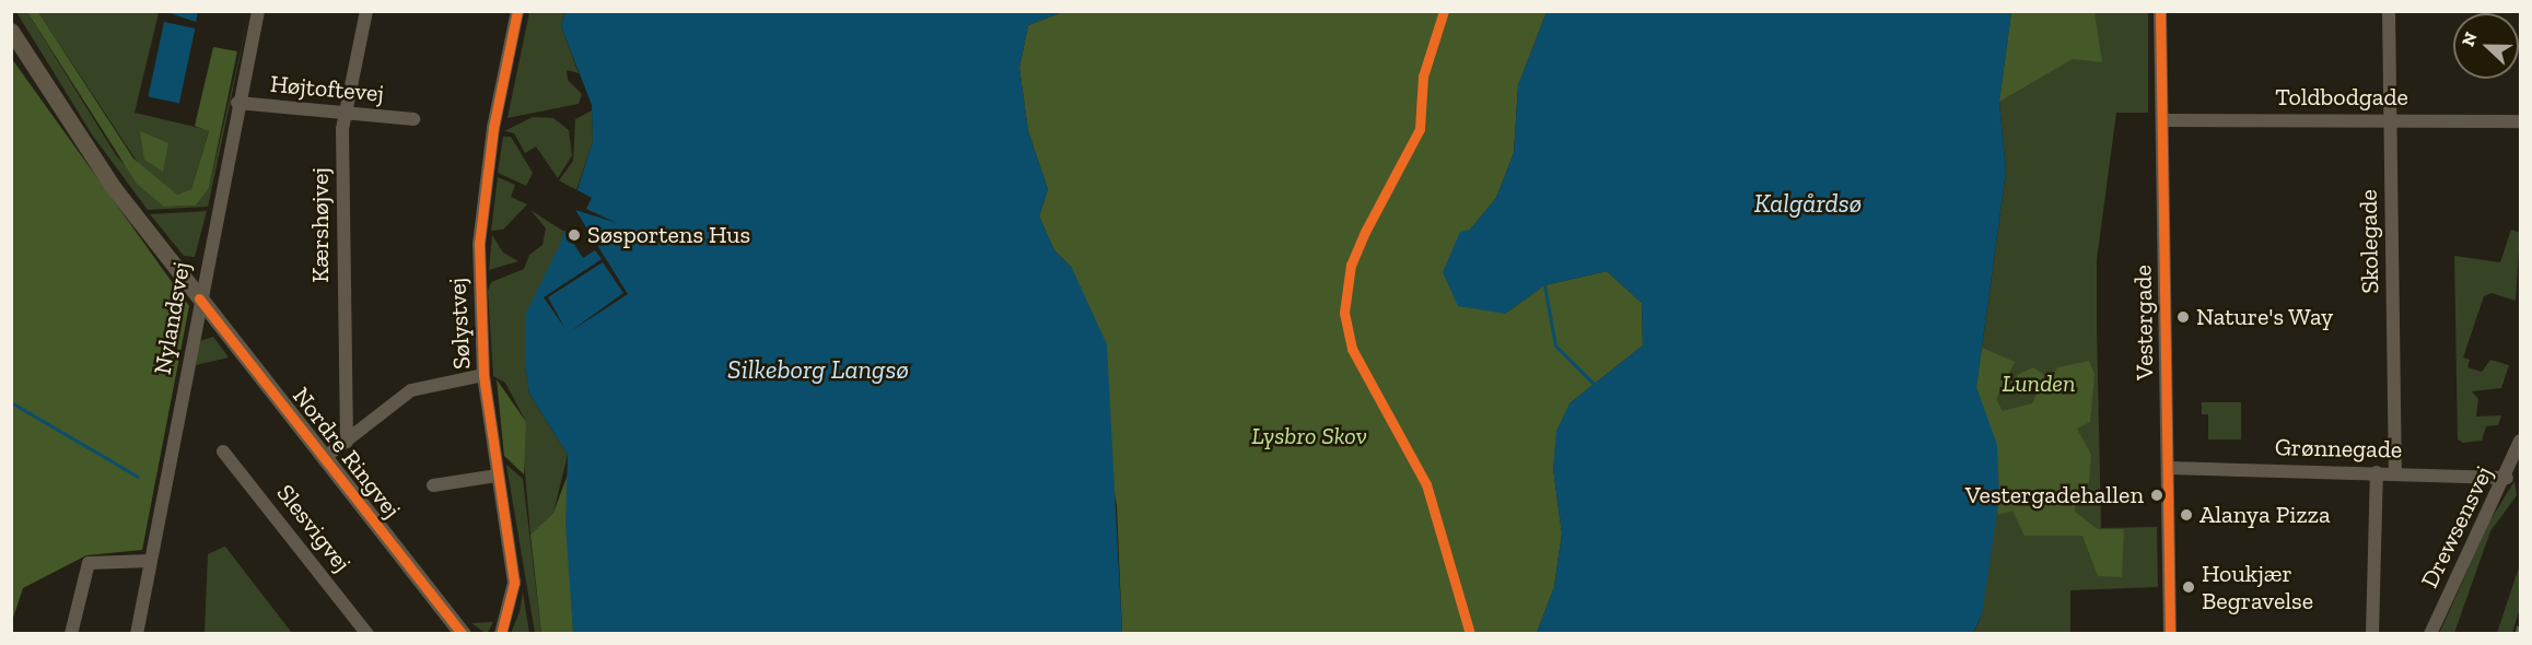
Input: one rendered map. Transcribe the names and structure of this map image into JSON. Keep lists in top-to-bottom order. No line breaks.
{"streets":{"main road":["Nordre Ringvej"],"street":["Højtoftevej","Toldbodgade","Kærshøjvej","Skolegade","Nylandsvej","Vestergade","Sølystvej","Grønnegade","Drewsensvej","Slesvigvej"]},"crossings":[["Højtoftevej","Kærshøjvej"],["Højtoftevej","Nylandsvej"],["Toldbodgade","Skolegade"],["Toldbodgade","Vestergade"],["Skolegade","Grønnegade"],["Nylandsvej","Nordre Ringvej"],["Vestergade","Grønnegade"],["Grønnegade","Drewsensvej"]],"water":["Kalgårdsø","Silkeborg Langsø"],"parks":["Lunden","Lysbro Skov"],"places":["Søsportens Hus","Nature's Way","Vestergadehallen","Alanya Pizza","Houkjær Begravelse"],"north":"left"}
